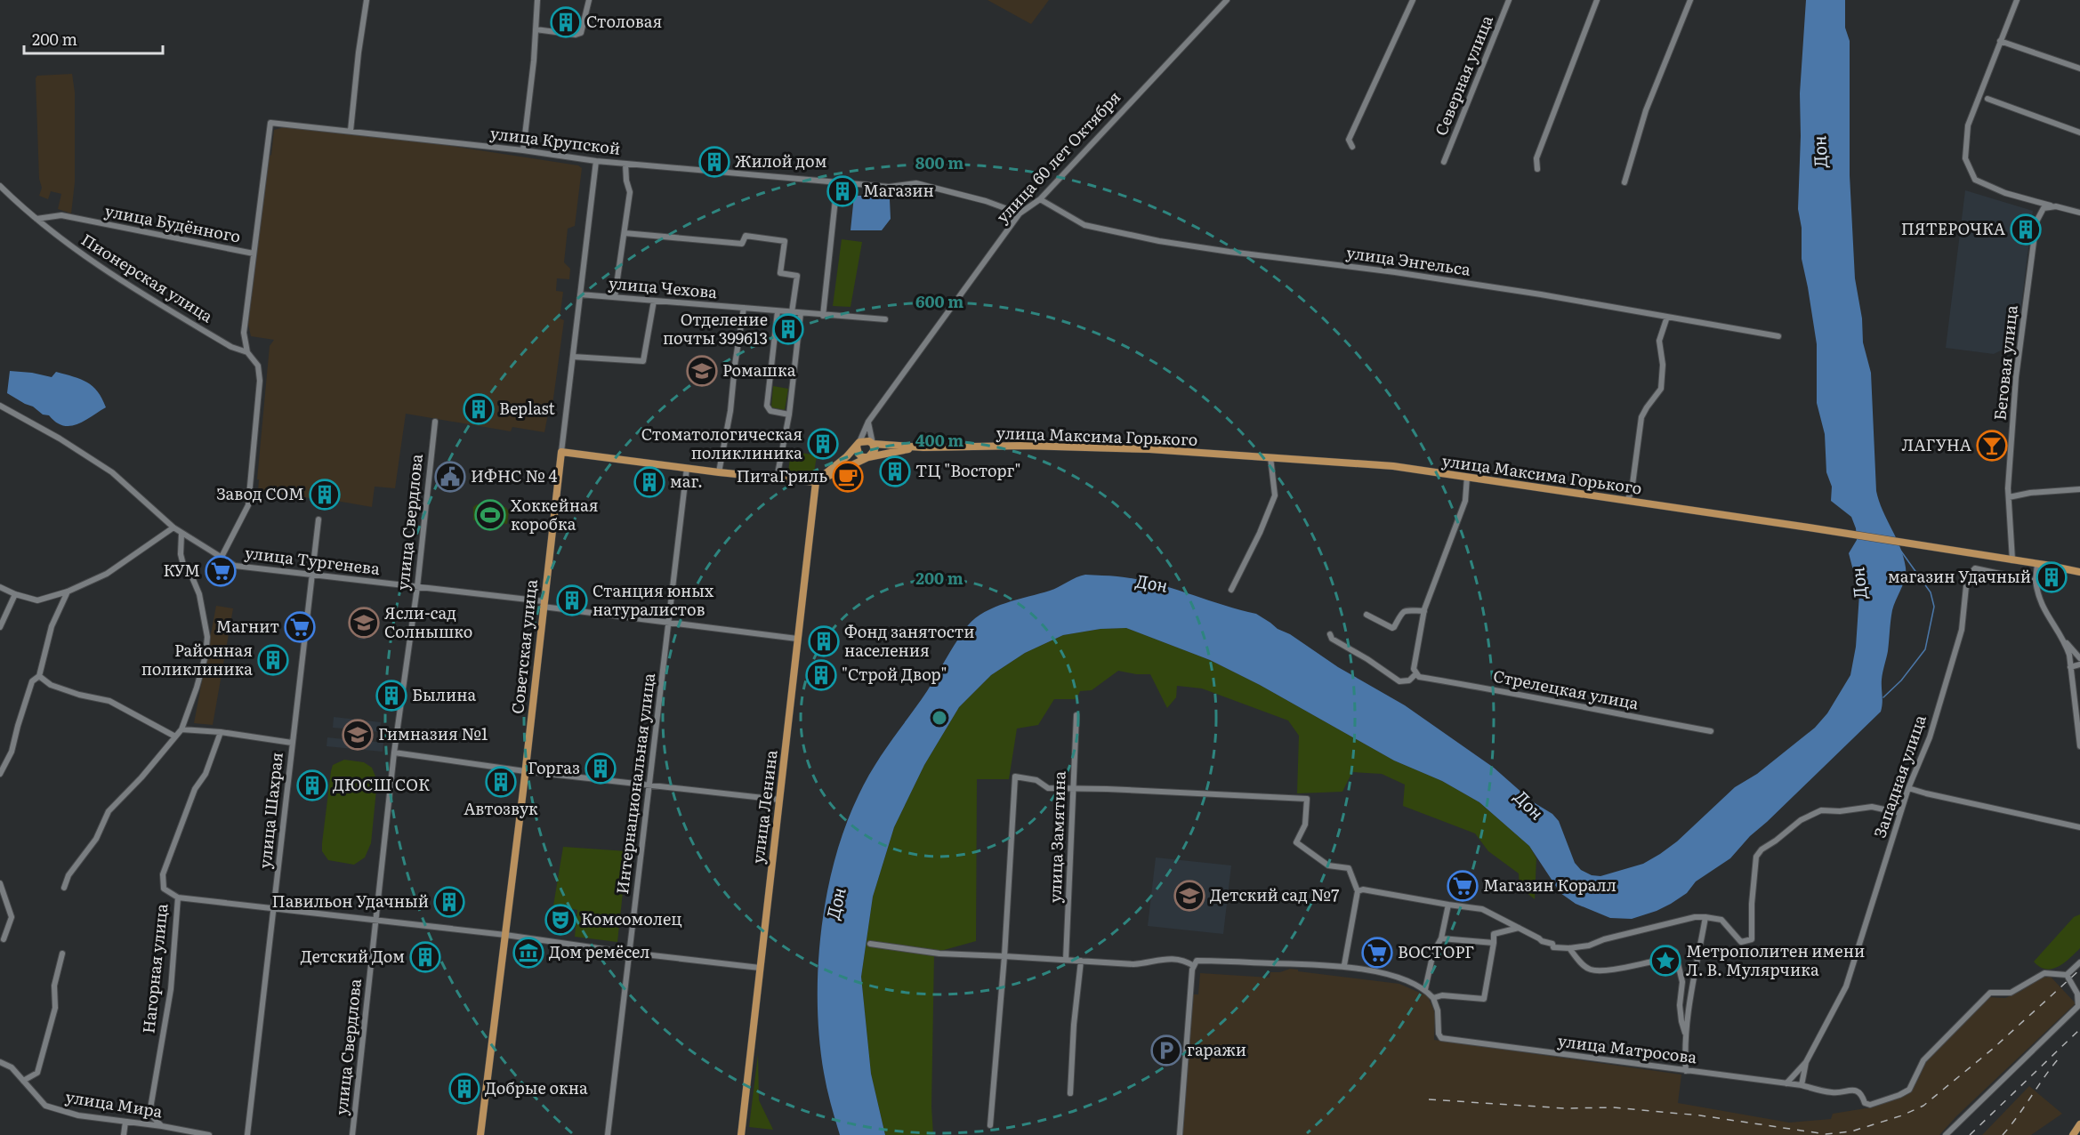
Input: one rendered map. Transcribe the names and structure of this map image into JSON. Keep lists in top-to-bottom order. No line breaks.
{"streets":{"main road":["улица Максима Горького","Советская улица","улица Ленина"],"street":["Северная улица","улица Крупской","улица 60 лет Октября","улица Будённого","улица Энгельса","Пионерская улица","улица Чехова","Беговая улица","улица Свердлова","улица Тургенева","Стрелецкая улица","Западная улица","Интернациональная улица","улица Шахрая","улица Замятина","Нагорная улица","улица Матросова","улица Мира"]},"crossings":[["улица Крупской","улица 60 лет Октября"],["улица Крупской","улица Будённого"],["улица Крупской","Советская улица"],["улица 60 лет Октября","улица Энгельса"],["улица 60 лет Октября","улица Максима Горького"],["улица Будённого","Пионерская улица"],["улица Чехова","Советская улица"],["Беговая улица","улица Максима Горького"],["улица Максима Горького","улица Ленина"],["улица Свердлова","улица Тургенева"],["улица Тургенева","Советская улица"],["улица Тургенева","Интернациональная улица"],["улица Тургенева","улица Ленина"],["улица Тургенева","улица Шахрая"],["Нагорная улица","улица Мира"]],"water":["Дон"],"places":{"building":["Столовая","Жилой дом","Магазин","ПЯТЕРОЧКА","Отделение почты 399613","Beplast","Стоматологическая поликлиника","ТЦ \"Восторг\"","маг.","Завод СОМ","магазин Удачный","Станция юных натуралистов","Фонд занятости населения","Районная поликлиника","\"Строй Двор\"","Былина","Горгаз","Автозвук","ДЮСШ СОК","Павильон Удачный","Детский Дом","Добрые окна"],"school or university":["Ромашка","Ясли-сад Солнышко","Гимназия №1","Детский сад №7"],"bar":["ЛАГУНА"],"public building":["ИФНС № 4"],"cafe":["ПитаГриль"],"sports":["Хоккейная коробка"],"supermarket":["КУМ","Магнит","Магазин Коралл","ВОСТОРГ"],"theatre":["Комсомолец"],"museum":["Дом ремёсел"],"place":["Метрополитен имени Л. В. Мулярчика"],"parking":["гаражи"]},"scale_bar":"200 m","rings":["800 m","600 m","400 m","200 m"]}
